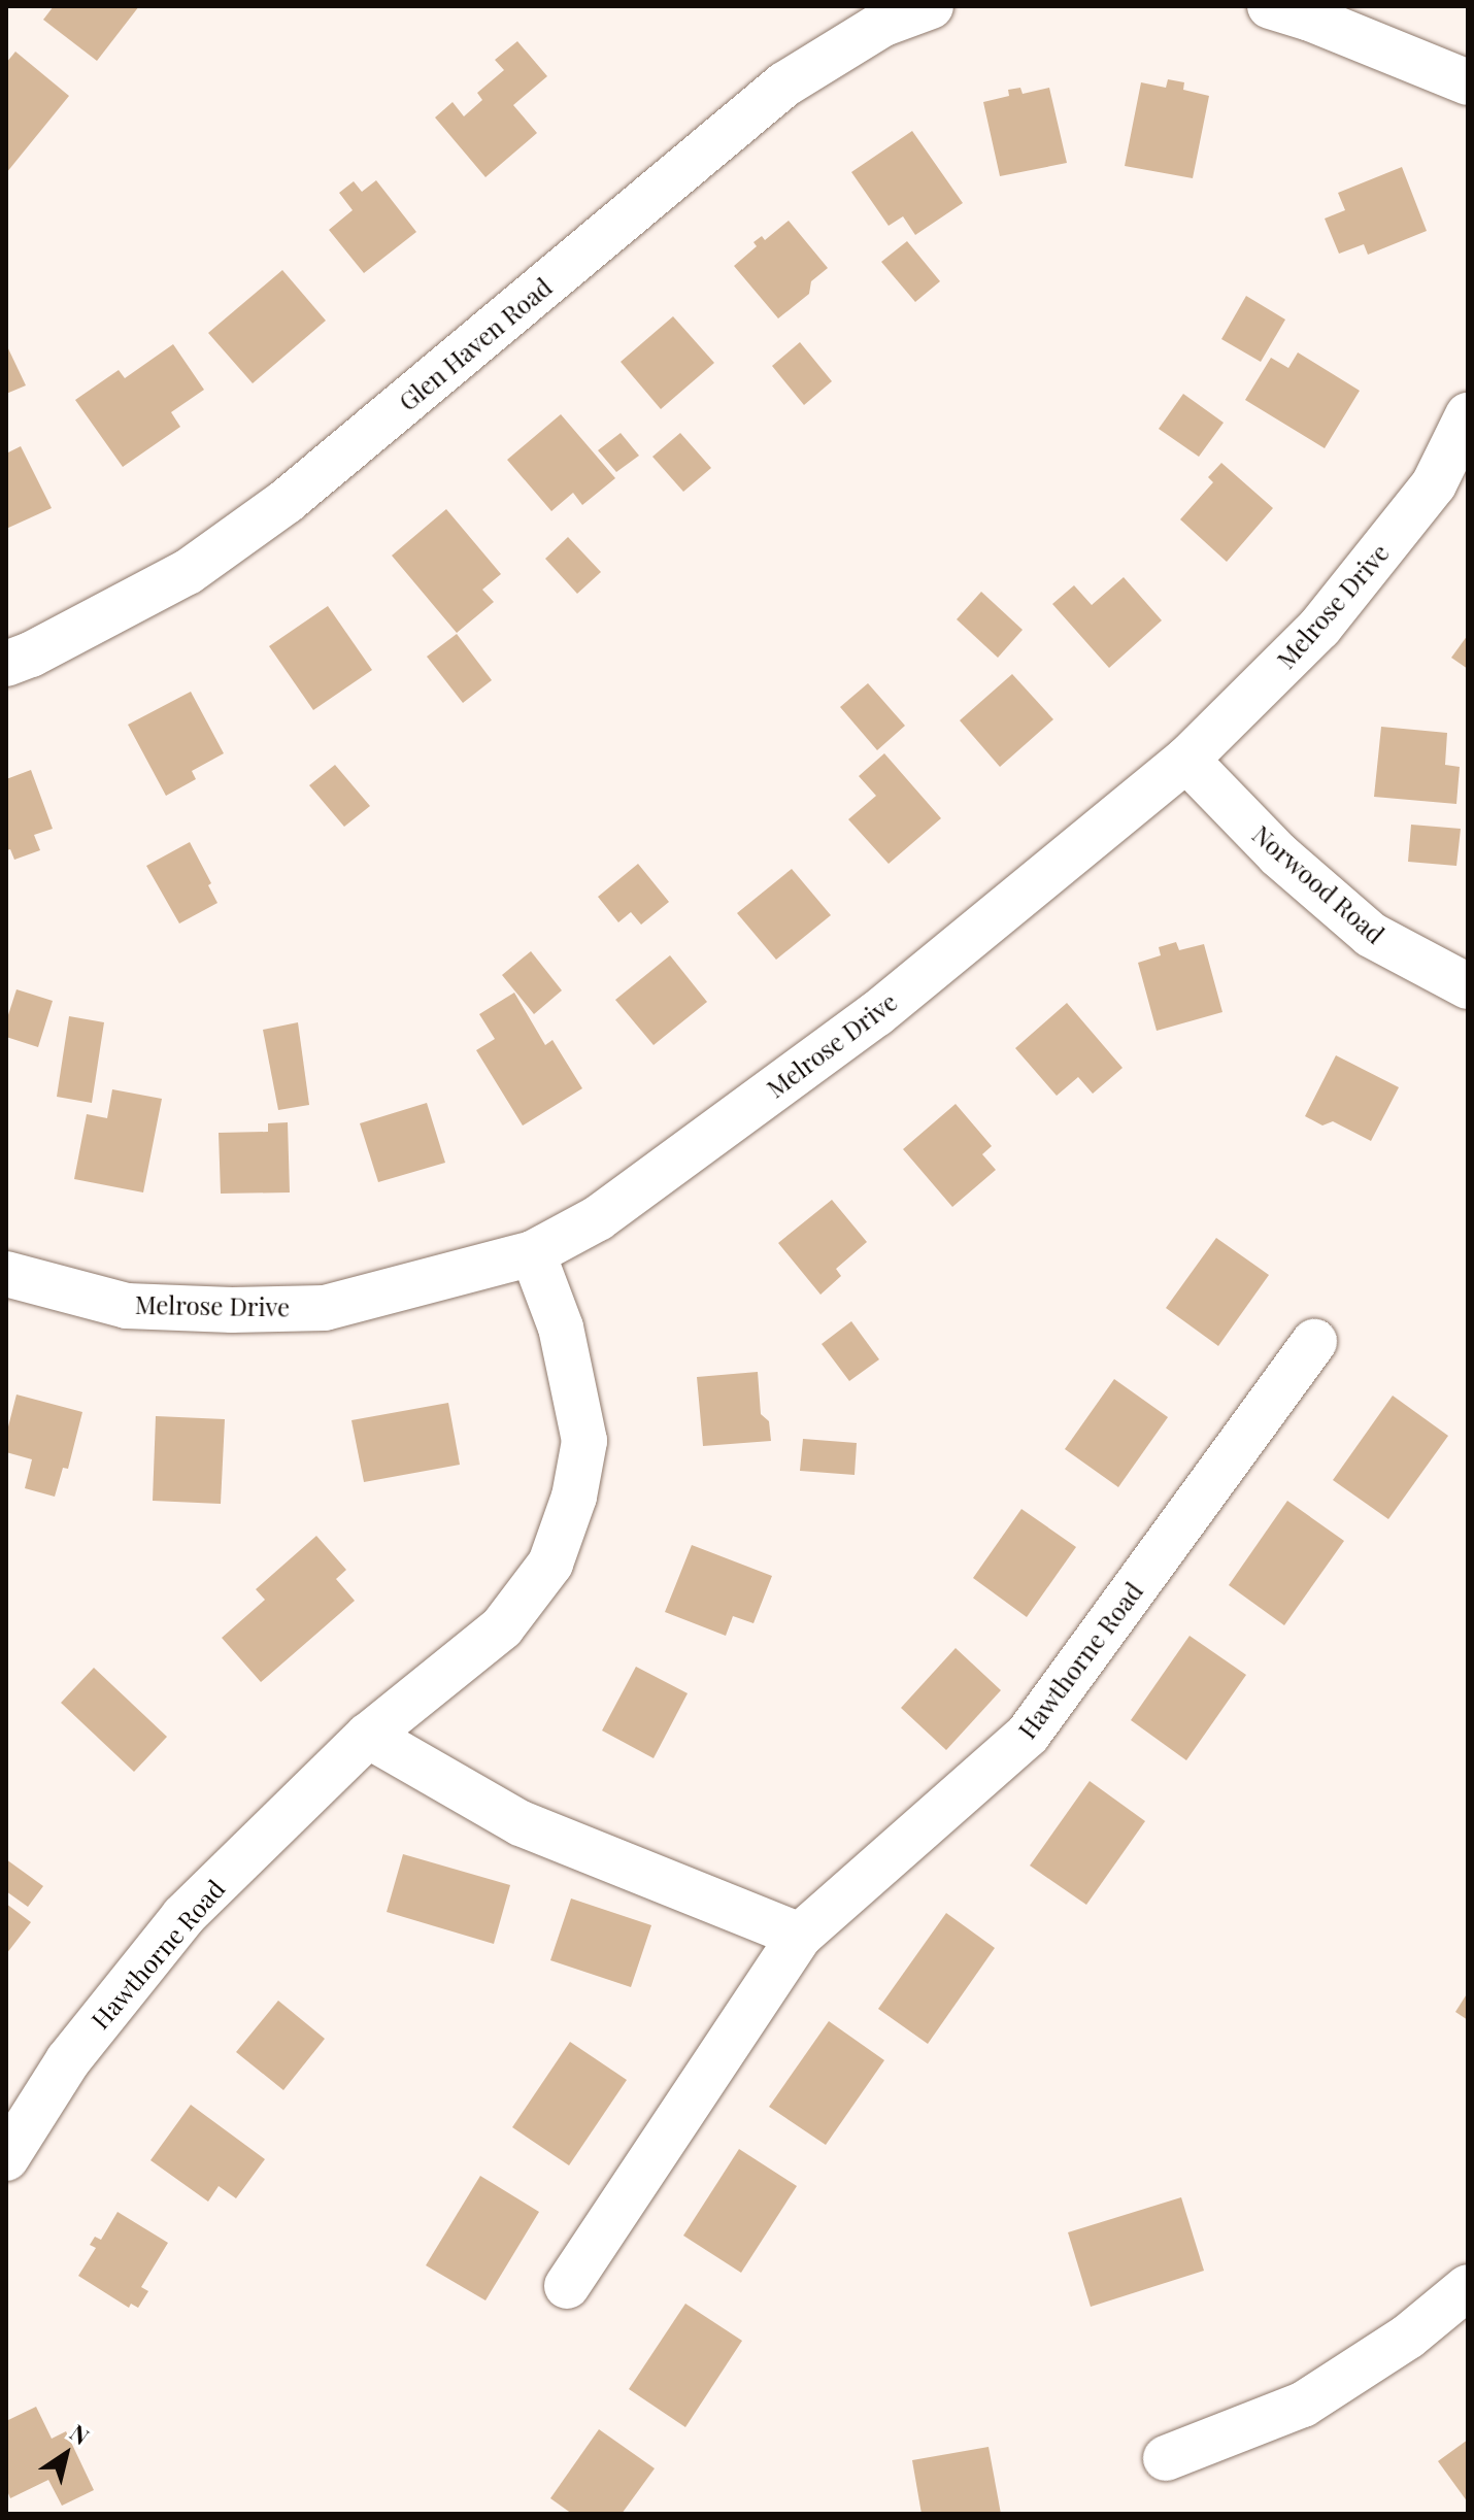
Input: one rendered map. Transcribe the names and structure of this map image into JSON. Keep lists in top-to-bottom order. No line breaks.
{"streets":{"street":["Glen Haven Road","Melrose Drive","Norwood Road","Hawthorne Road"]},"crossings":[["Melrose Drive","Norwood Road"],["Melrose Drive","Hawthorne Road"]],"north":"top right"}
